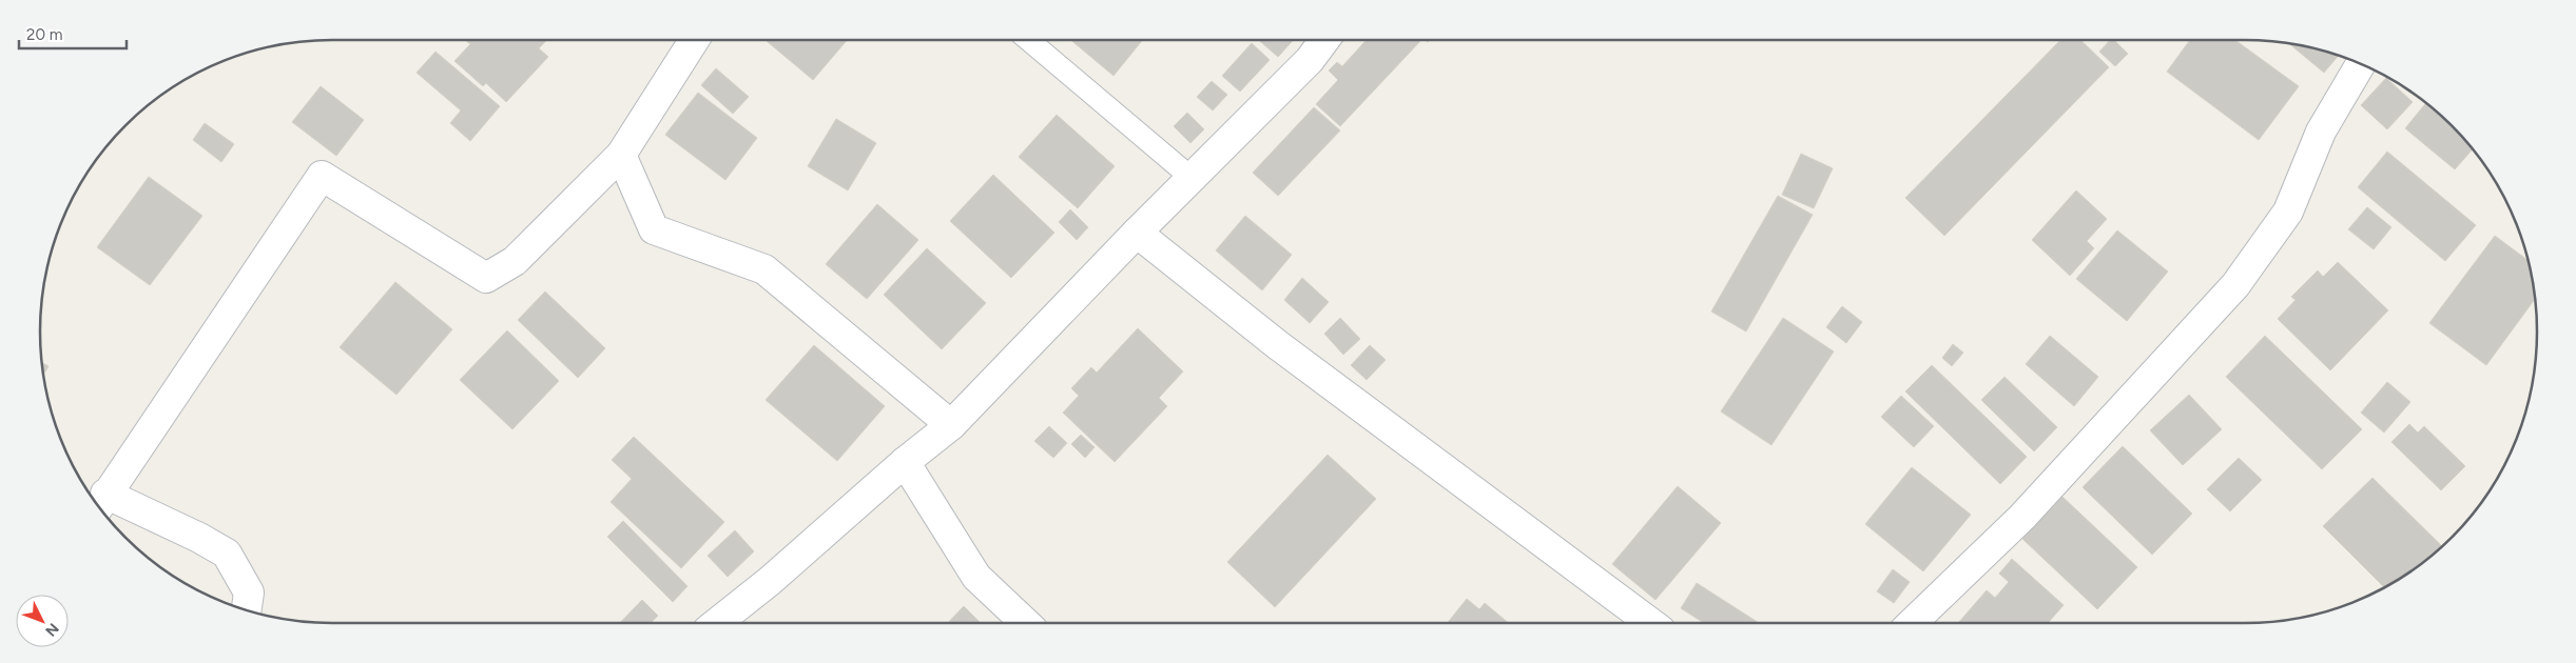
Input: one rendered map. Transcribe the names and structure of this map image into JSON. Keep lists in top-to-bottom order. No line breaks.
{"scale_bar":"20 m","north":"bottom right"}
